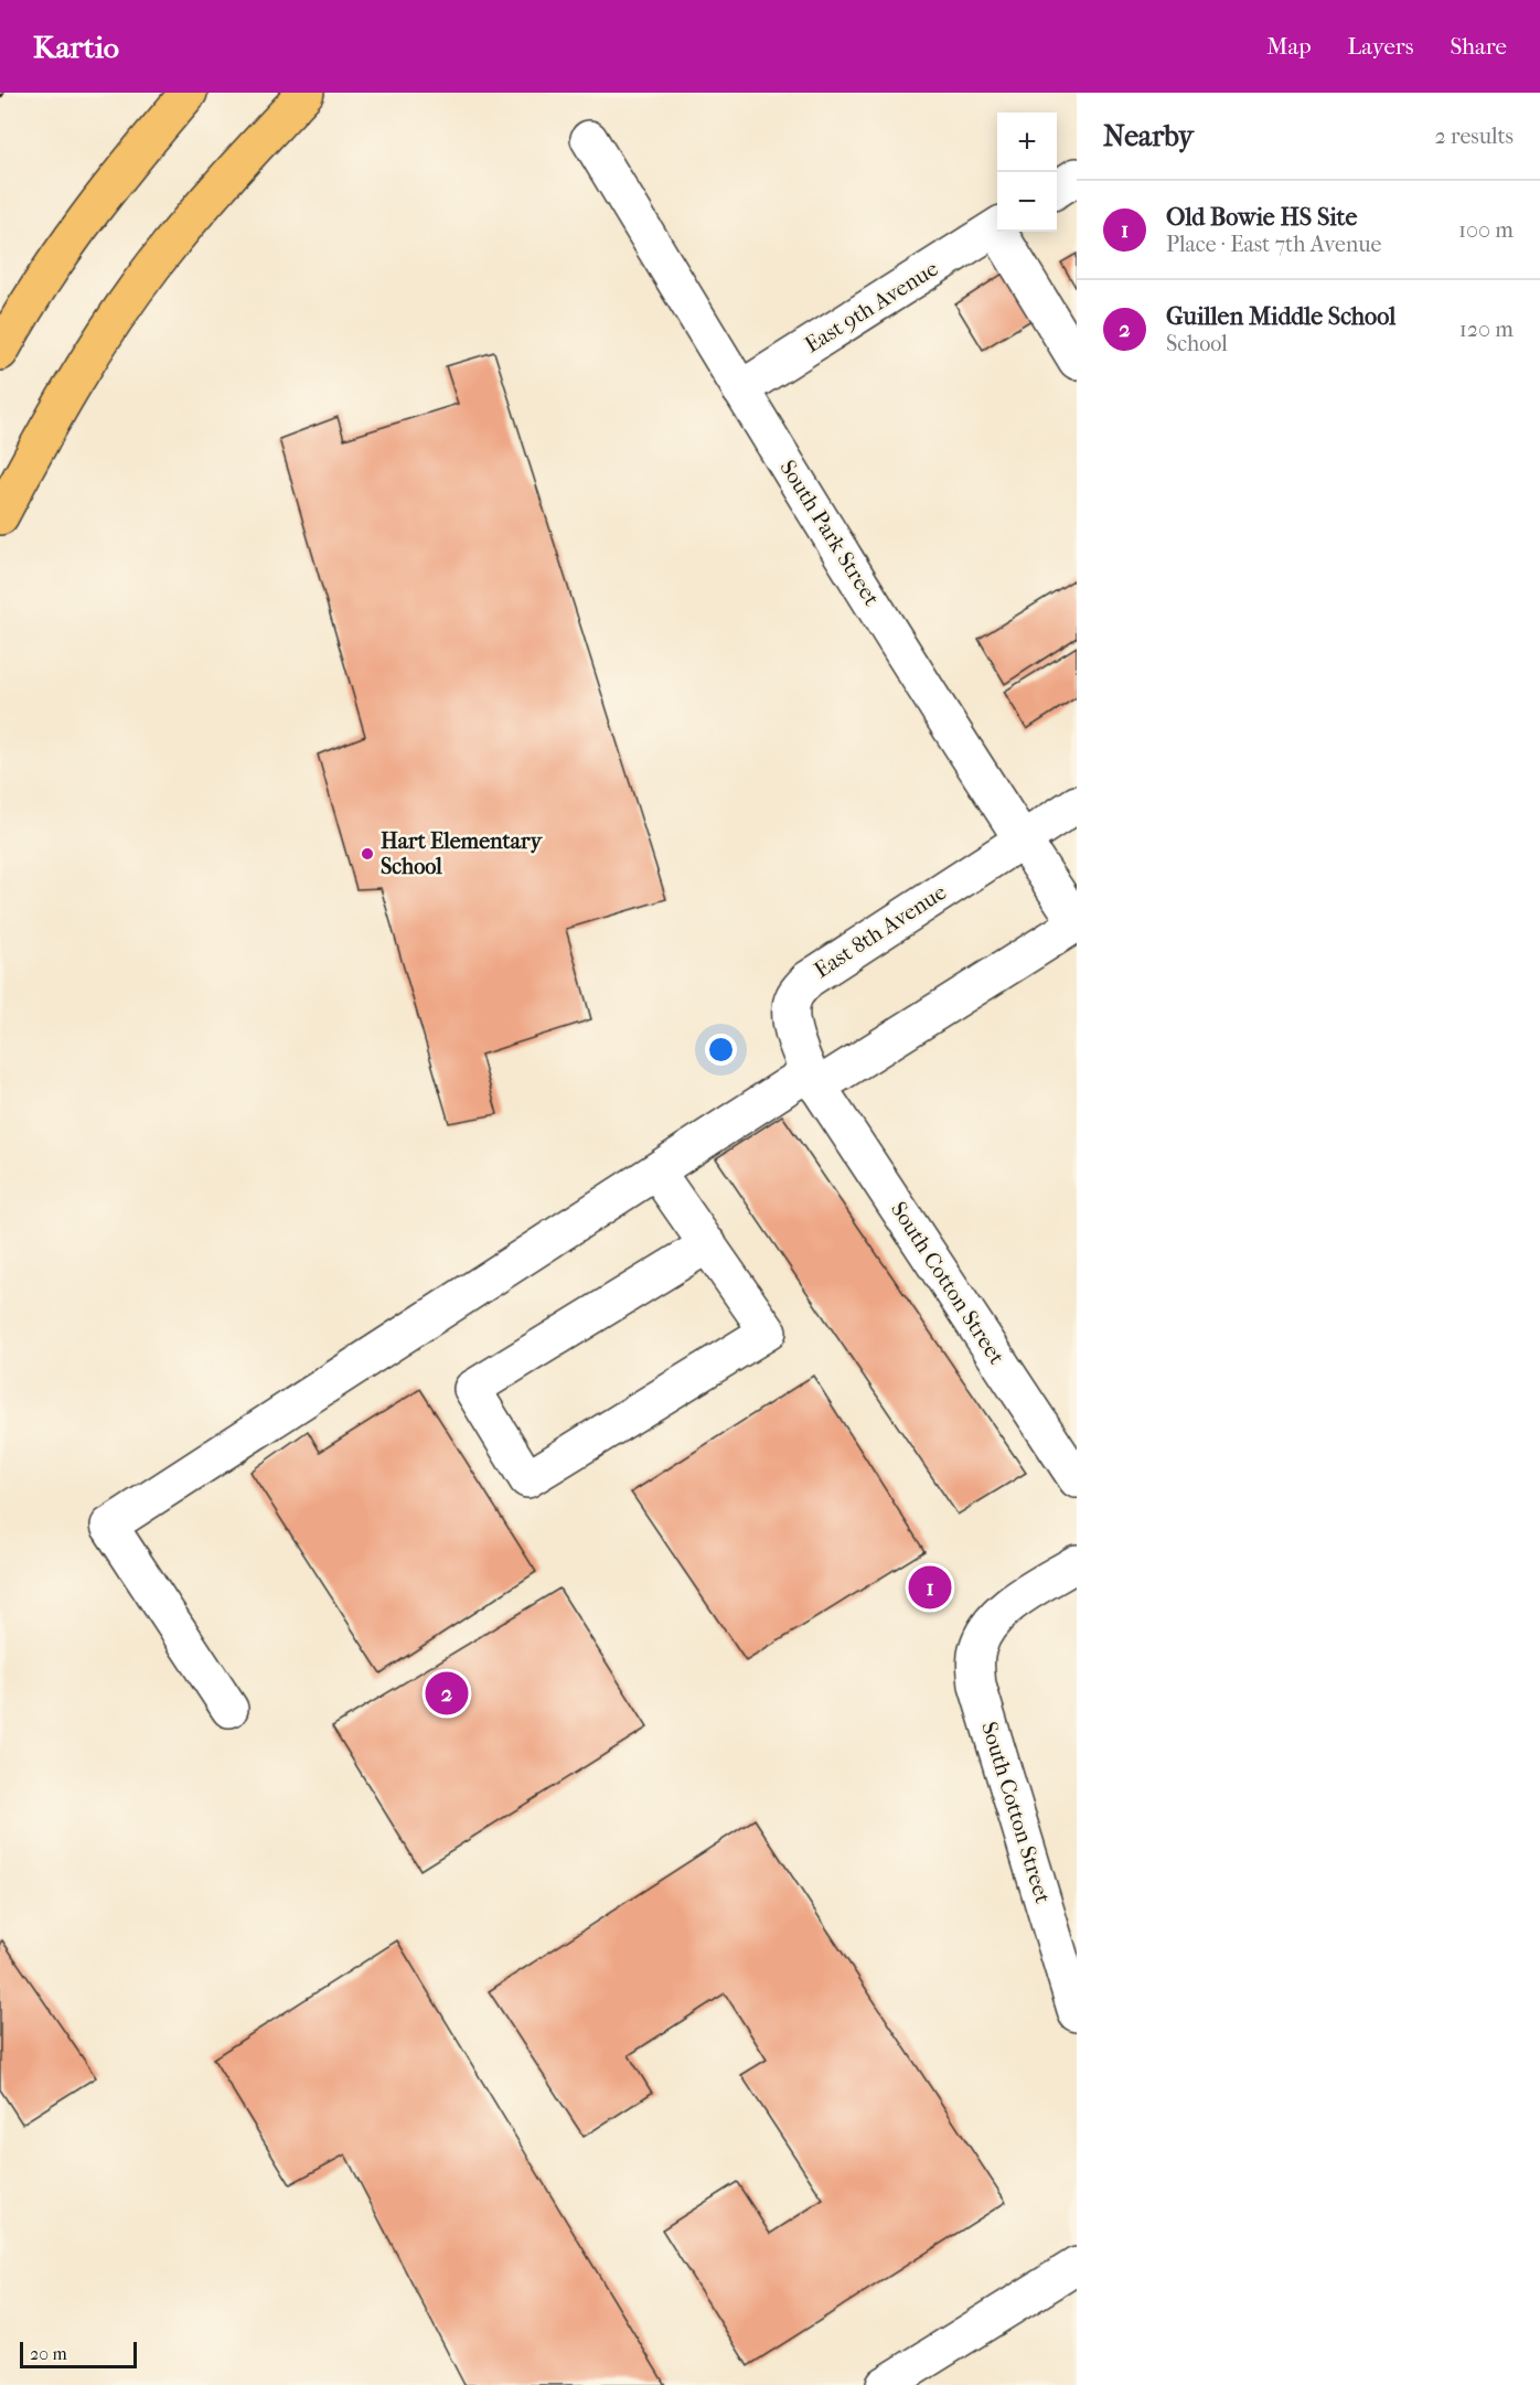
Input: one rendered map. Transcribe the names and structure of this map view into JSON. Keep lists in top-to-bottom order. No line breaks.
{"streets":{"street":["East 9th Avenue","South Park Street","East 8th Avenue","South Cotton Street"]},"crossings":[["East 9th Avenue","South Park Street"],["South Park Street","East 8th Avenue"],["East 8th Avenue","South Cotton Street"]],"places":["Hart Elementary School"],"scale_bar":"20 m","page":{"header":"Kartio","nav":["Map","Layers","Share"],"heading":["Nearby","2 results"],"map_buttons":["+","−"],"list":[{"mark":"1","name":"Old Bowie HS Site","note":"Place · East 7th Avenue","value":"100 m"},{"mark":"2","name":"Guillen Middle School","note":"School","value":"120 m"}],"pins":["1","2"],"scale":"20 m"}}
